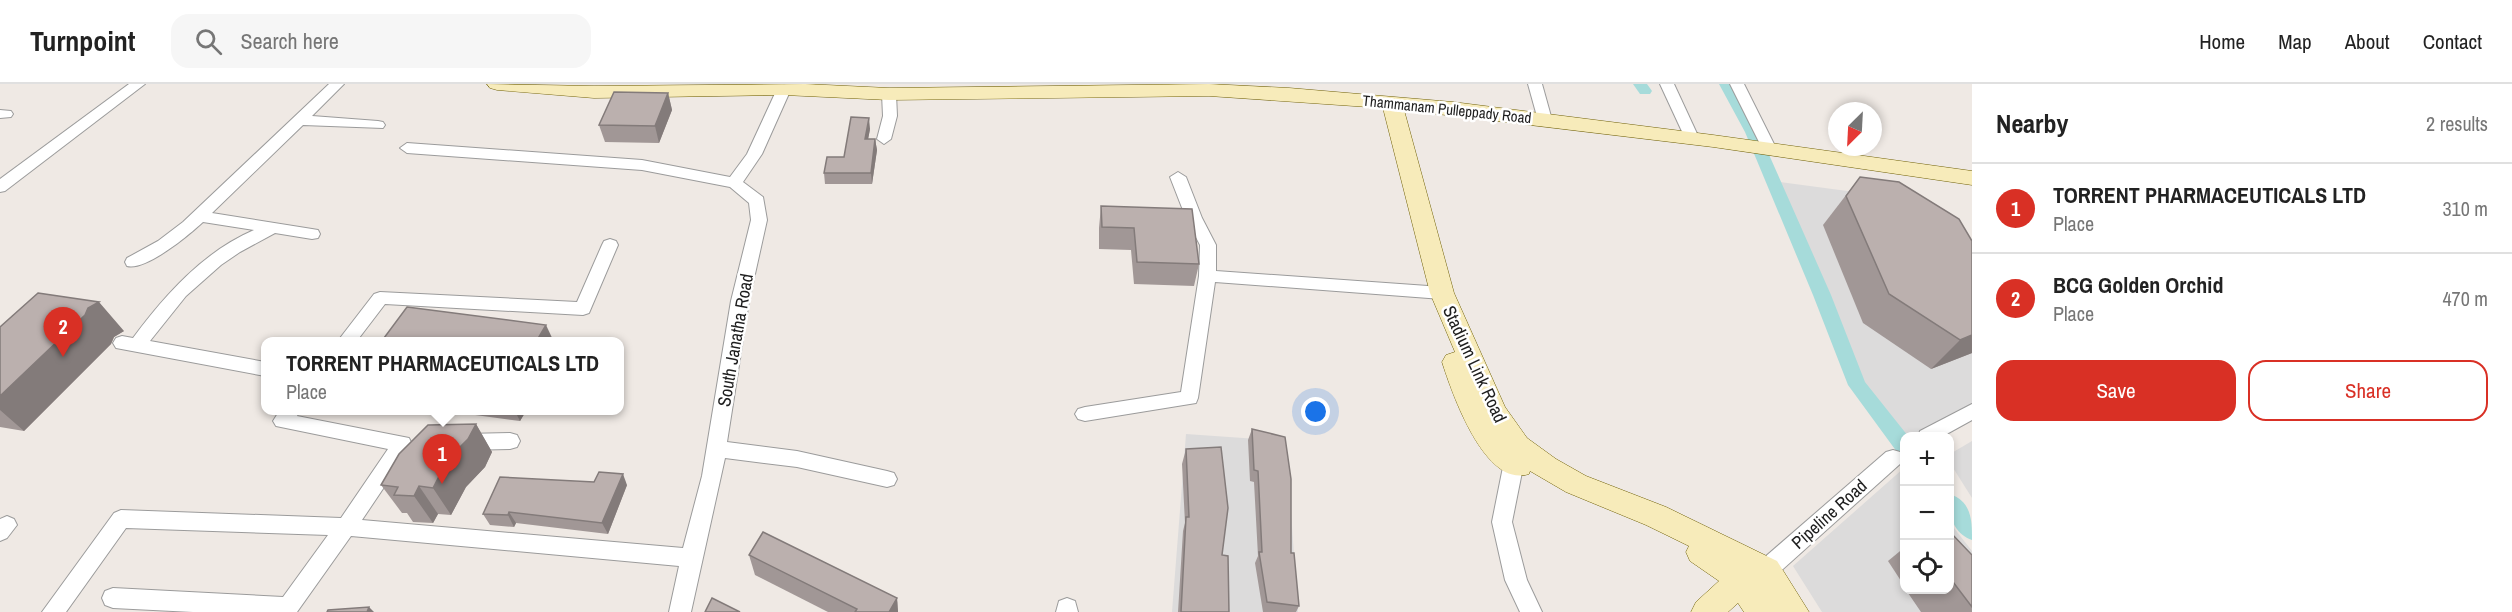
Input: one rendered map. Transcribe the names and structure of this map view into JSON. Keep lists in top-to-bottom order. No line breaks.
{"streets":{"main road":["Thammanam Pulleppady Road","Stadium Link Road","Pipeline Road"],"street":["South Janatha Road"]},"crossings":[["Thammanam Pulleppady Road","Stadium Link Road"],["Stadium Link Road","Pipeline Road"]],"north":"bottom left","page":{"header":"Turnpoint","search":"Search here","nav":["Home","Map","About","Contact"],"heading":["Nearby","2 results"],"list":[{"mark":"1","name":"TORRENT PHARMACEUTICALS LTD","note":"Place","value":"310 m"},{"mark":"2","name":"BCG Golden Orchid","note":"Place","value":"470 m"}],"pins":["2","1"],"popup":["TORRENT PHARMACEUTICALS LTD","Place"],"buttons":["Save","Share"],"map_buttons":["+","−"]}}
